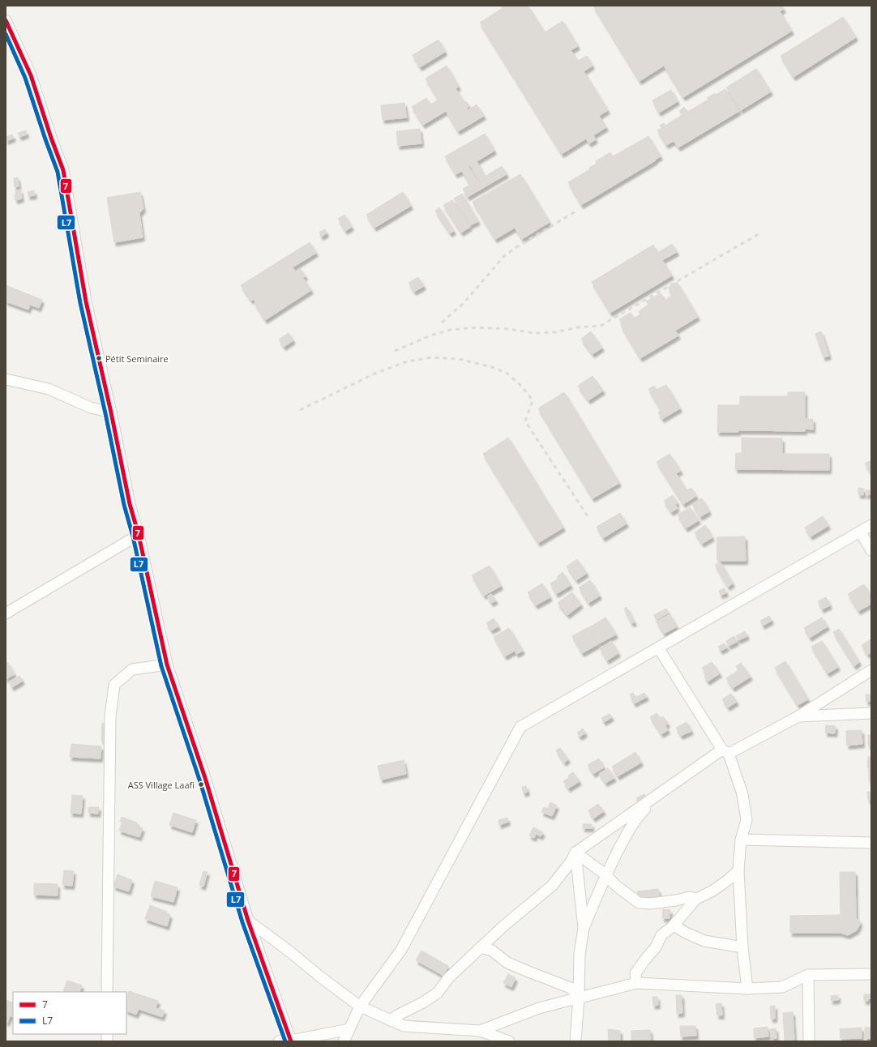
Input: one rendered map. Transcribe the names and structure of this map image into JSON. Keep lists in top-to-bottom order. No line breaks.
{"places":["Pétit Seminaire","ASS Village Laafi"],"lines":["transit line 7","transit line L7"],"legend":["7","L7"]}
